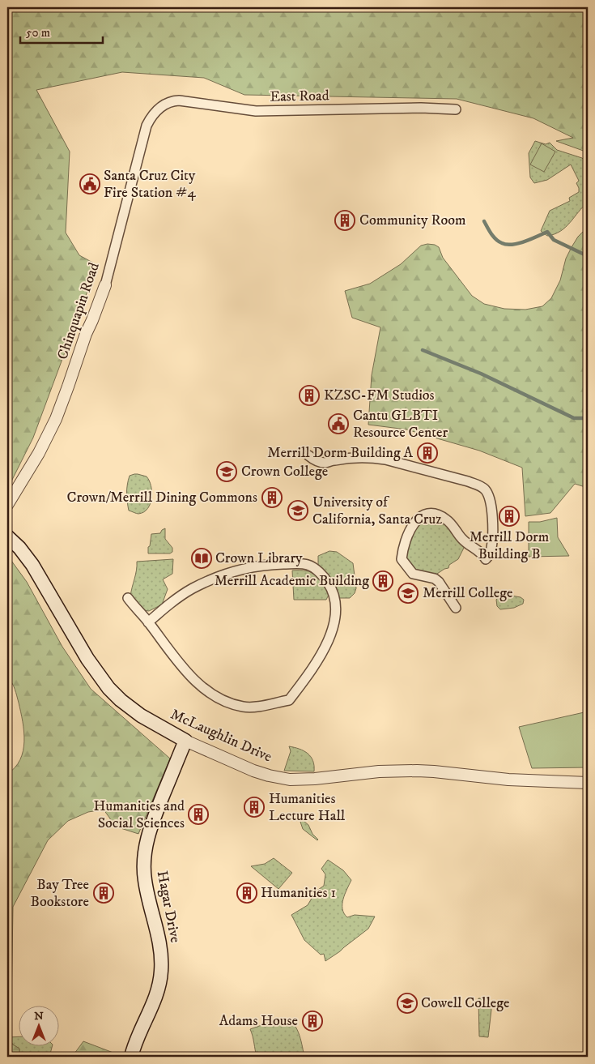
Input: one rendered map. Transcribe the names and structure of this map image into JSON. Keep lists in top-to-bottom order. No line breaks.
{"streets":{"main road":["McLaughlin Drive","Hagar Drive"],"street":["East Road","Chinquapin Road"]},"crossings":[["East Road","Chinquapin Road"],["McLaughlin Drive","Hagar Drive"]],"places":{"public building":["Santa Cruz City Fire Station #4","Cantu GLBTI Resource Center"],"building":["Community Room","KZSC-FM Studios","Merrill Dorm Building A","Crown/Merrill Dining Commons","Merrill Dorm Building B","Merrill Academic Building","Humanities Lecture Hall","Humanities and Social Sciences","Bay Tree Bookstore","Humanities 1","Adams House"],"school or university":["Crown College","University of California, Santa Cruz","Merrill College","Cowell College"],"library":["Crown Library"]},"scale_bar":"50 m","north":"top"}
